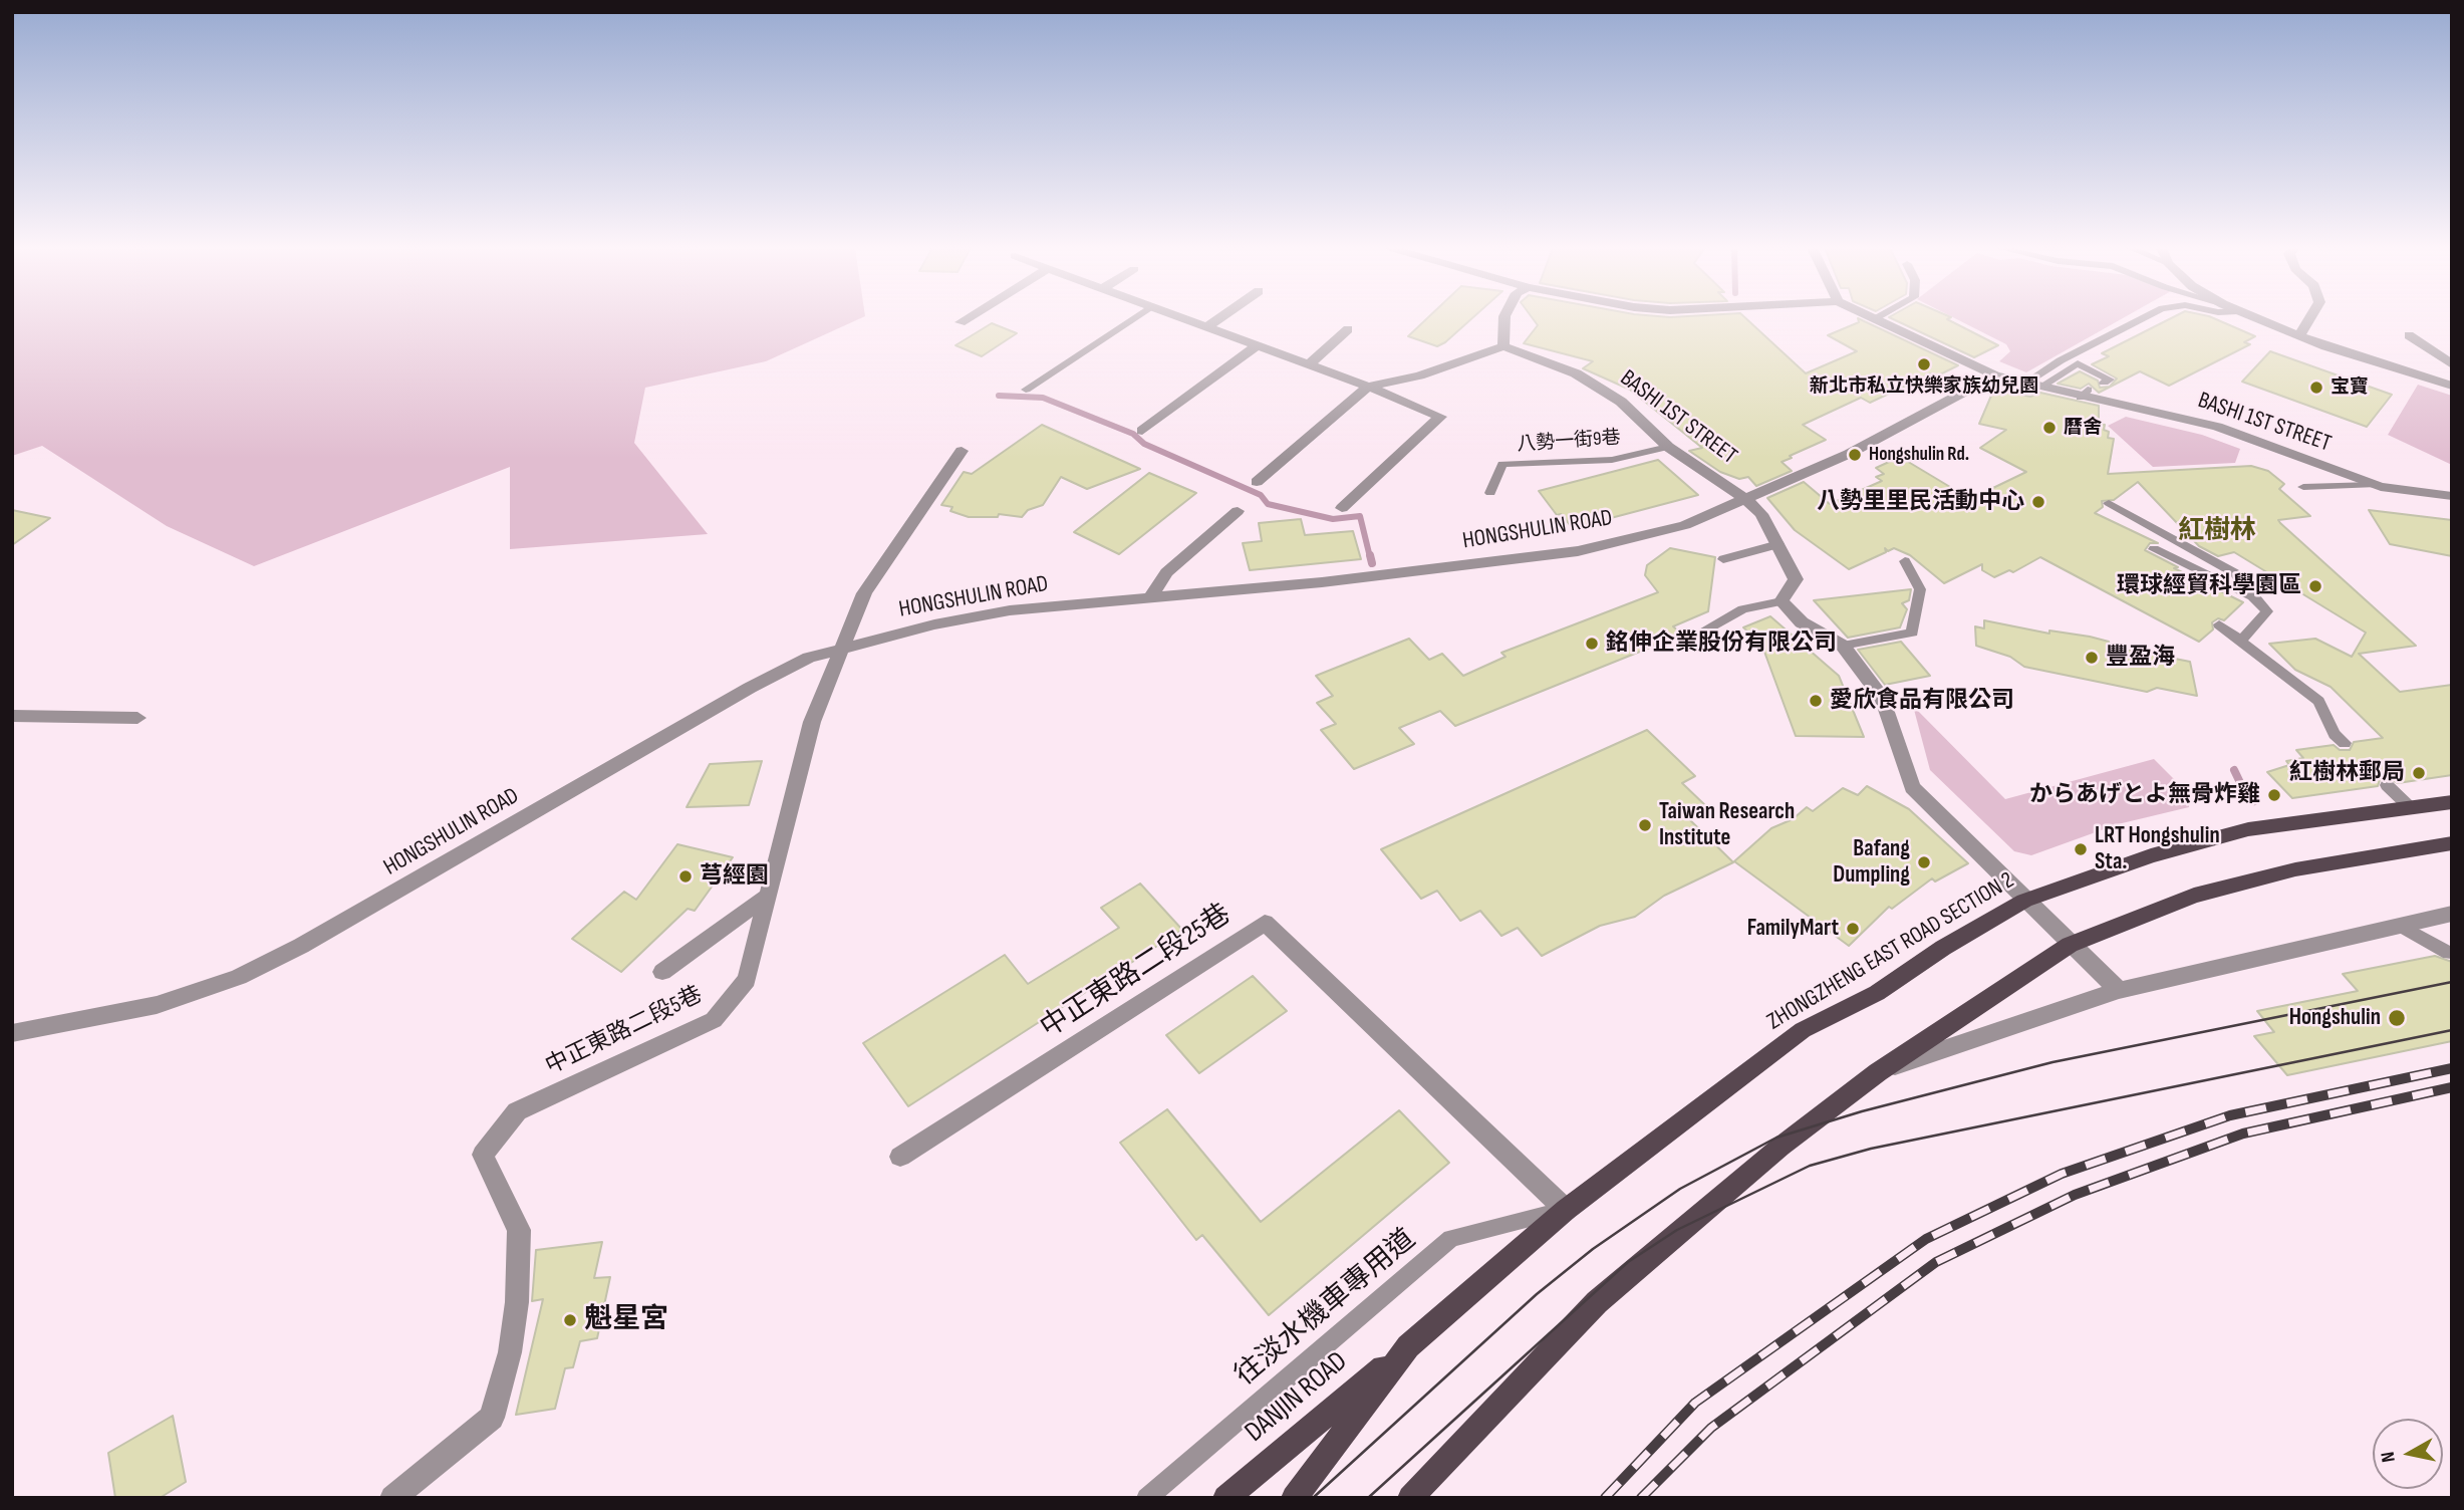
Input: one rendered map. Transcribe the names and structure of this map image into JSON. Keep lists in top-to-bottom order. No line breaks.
{"streets":{"main road":["ZHONGZHENG EAST ROAD SECTION 2","DANJIN ROAD"],"street":["BASHI 1ST STREET","HONGSHULIN ROAD","中正東路二段25巷","中正東路二段5巷"],"lane":["八勢一街9巷","往淡水機車專用道"]},"crossings":[["BASHI 1ST STREET","八勢一街9巷"],["BASHI 1ST STREET","HONGSHULIN ROAD"],["HONGSHULIN ROAD","中正東路二段5巷"],["ZHONGZHENG EAST ROAD SECTION 2","中正東路二段25巷"],["ZHONGZHENG EAST ROAD SECTION 2","往淡水機車專用道"],["ZHONGZHENG EAST ROAD SECTION 2","DANJIN ROAD"],["中正東路二段25巷","往淡水機車專用道"]],"districts":["紅樹林"],"places":["新北市私立快樂家族幼兒園","宝寶","曆舍","Hongshulin Rd.","八勢里里民活動中心","環球經貿科學園區","銘伸企業股份有限公司","豐盈海","愛欣食品有限公司","紅樹林郵局","からあげとよ無骨炸雞","Taiwan Research Institute","LRT Hongshulin Sta.","Bafang Dumpling","芎經園","FamilyMart","Hongshulin","魁星宮"],"north":"left"}
